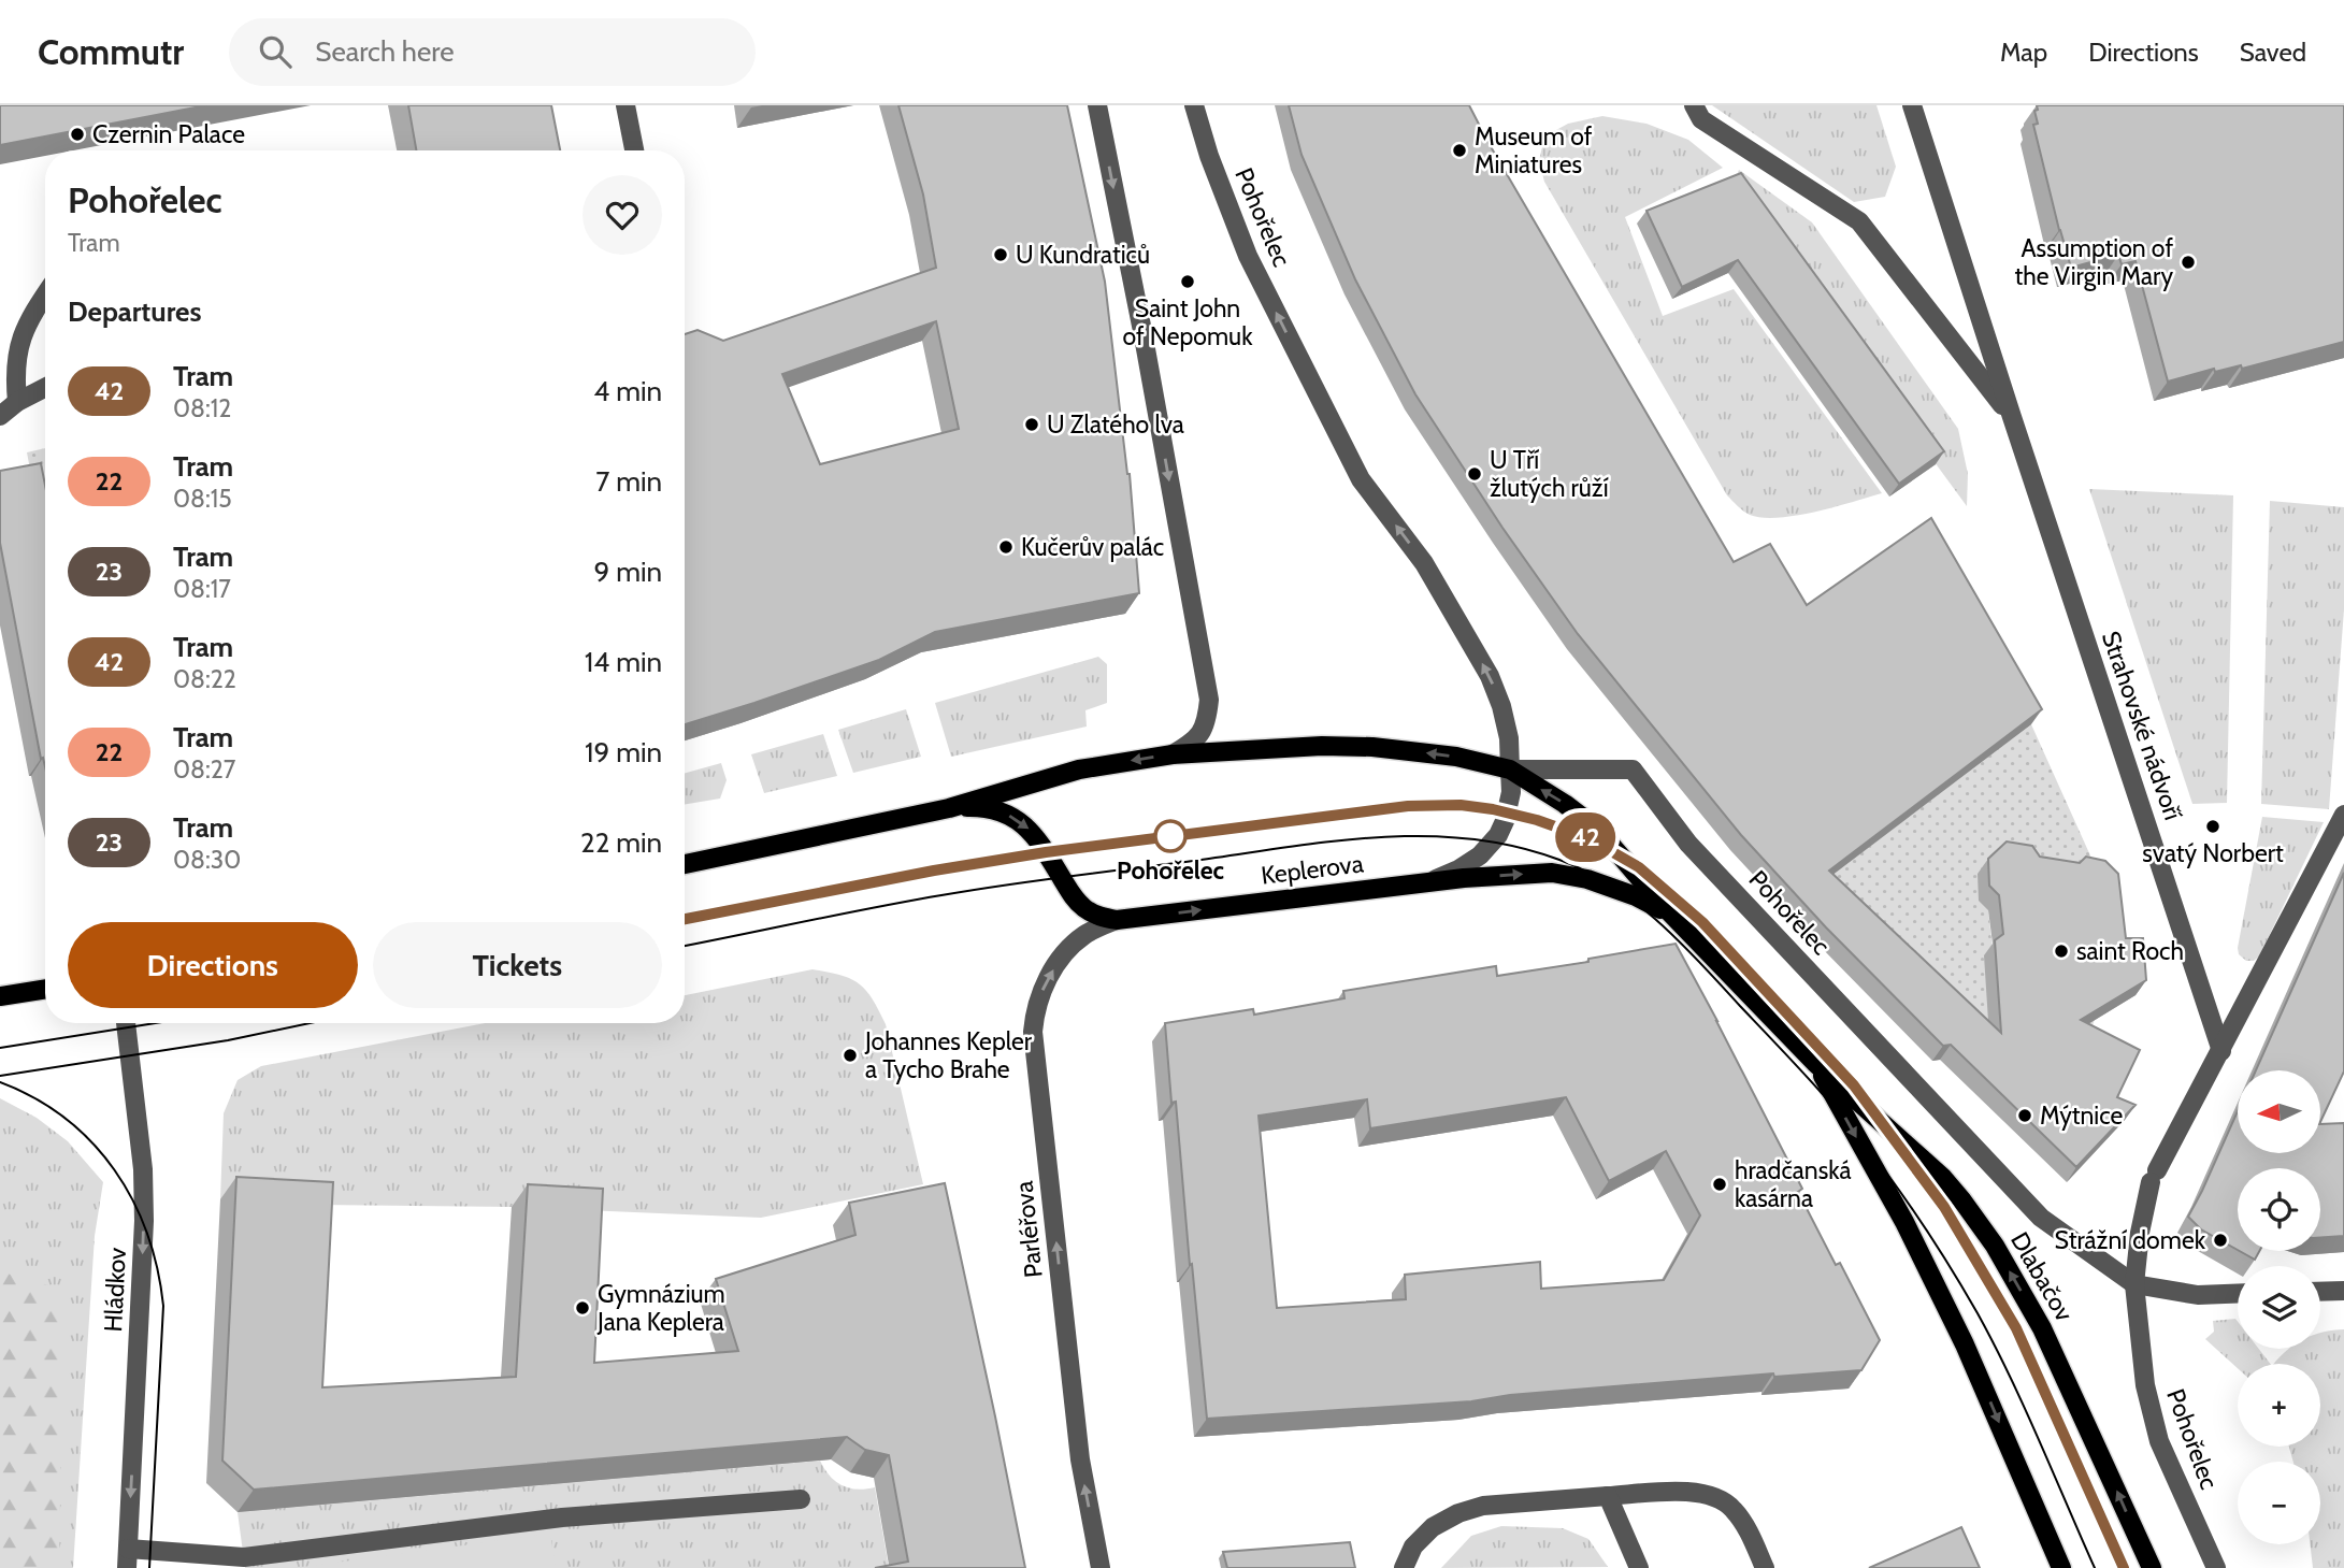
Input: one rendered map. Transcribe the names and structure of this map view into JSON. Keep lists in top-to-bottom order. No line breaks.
{"streets":{"main road":["Keplerova","Dlabačov"],"street":["Pohořelec","Strahovské nádvoří","Parléřova","Hládkov"]},"crossings":[["Pohořelec","Keplerova"],["Pohořelec","Dlabačov"],["Keplerova","Parléřova"],["Keplerova","Dlabačov"]],"one_way":["Parléřova","Hládkov"],"places":["Czernin Palace","Museum of Miniatures","U Kundraticů","Assumption of the Virgin Mary","Saint John of Nepomuk","U Zlatého lva","U Tří žlutých růží","Kučerův palác","svatý Norbert","Pohořelec","saint Roch","Johannes Kepler a Tycho Brahe","Mýtnice","hradčanská kasárna","Strážní domek","Gymnázium Jana Keplera"],"lines":["tram line 42"],"north":"left","page":{"header":"Commutr","search":"Search here","nav":["Map","Directions","Saved"],"on_map":"42","heading":[["Pohořelec","Tram"],"Departures"],"list":[{"mark":"42","name":"Tram","note":"08:12","value":"4 min"},{"mark":"22","name":"Tram","note":"08:15","value":"7 min"},{"mark":"23","name":"Tram","note":"08:17","value":"9 min"},{"mark":"42","name":"Tram","note":"08:22","value":"14 min"},{"mark":"22","name":"Tram","note":"08:27","value":"19 min"},{"mark":"23","name":"Tram","note":"08:30","value":"22 min"}],"buttons":["Directions","Tickets"],"map_buttons":["+","−"]}}
